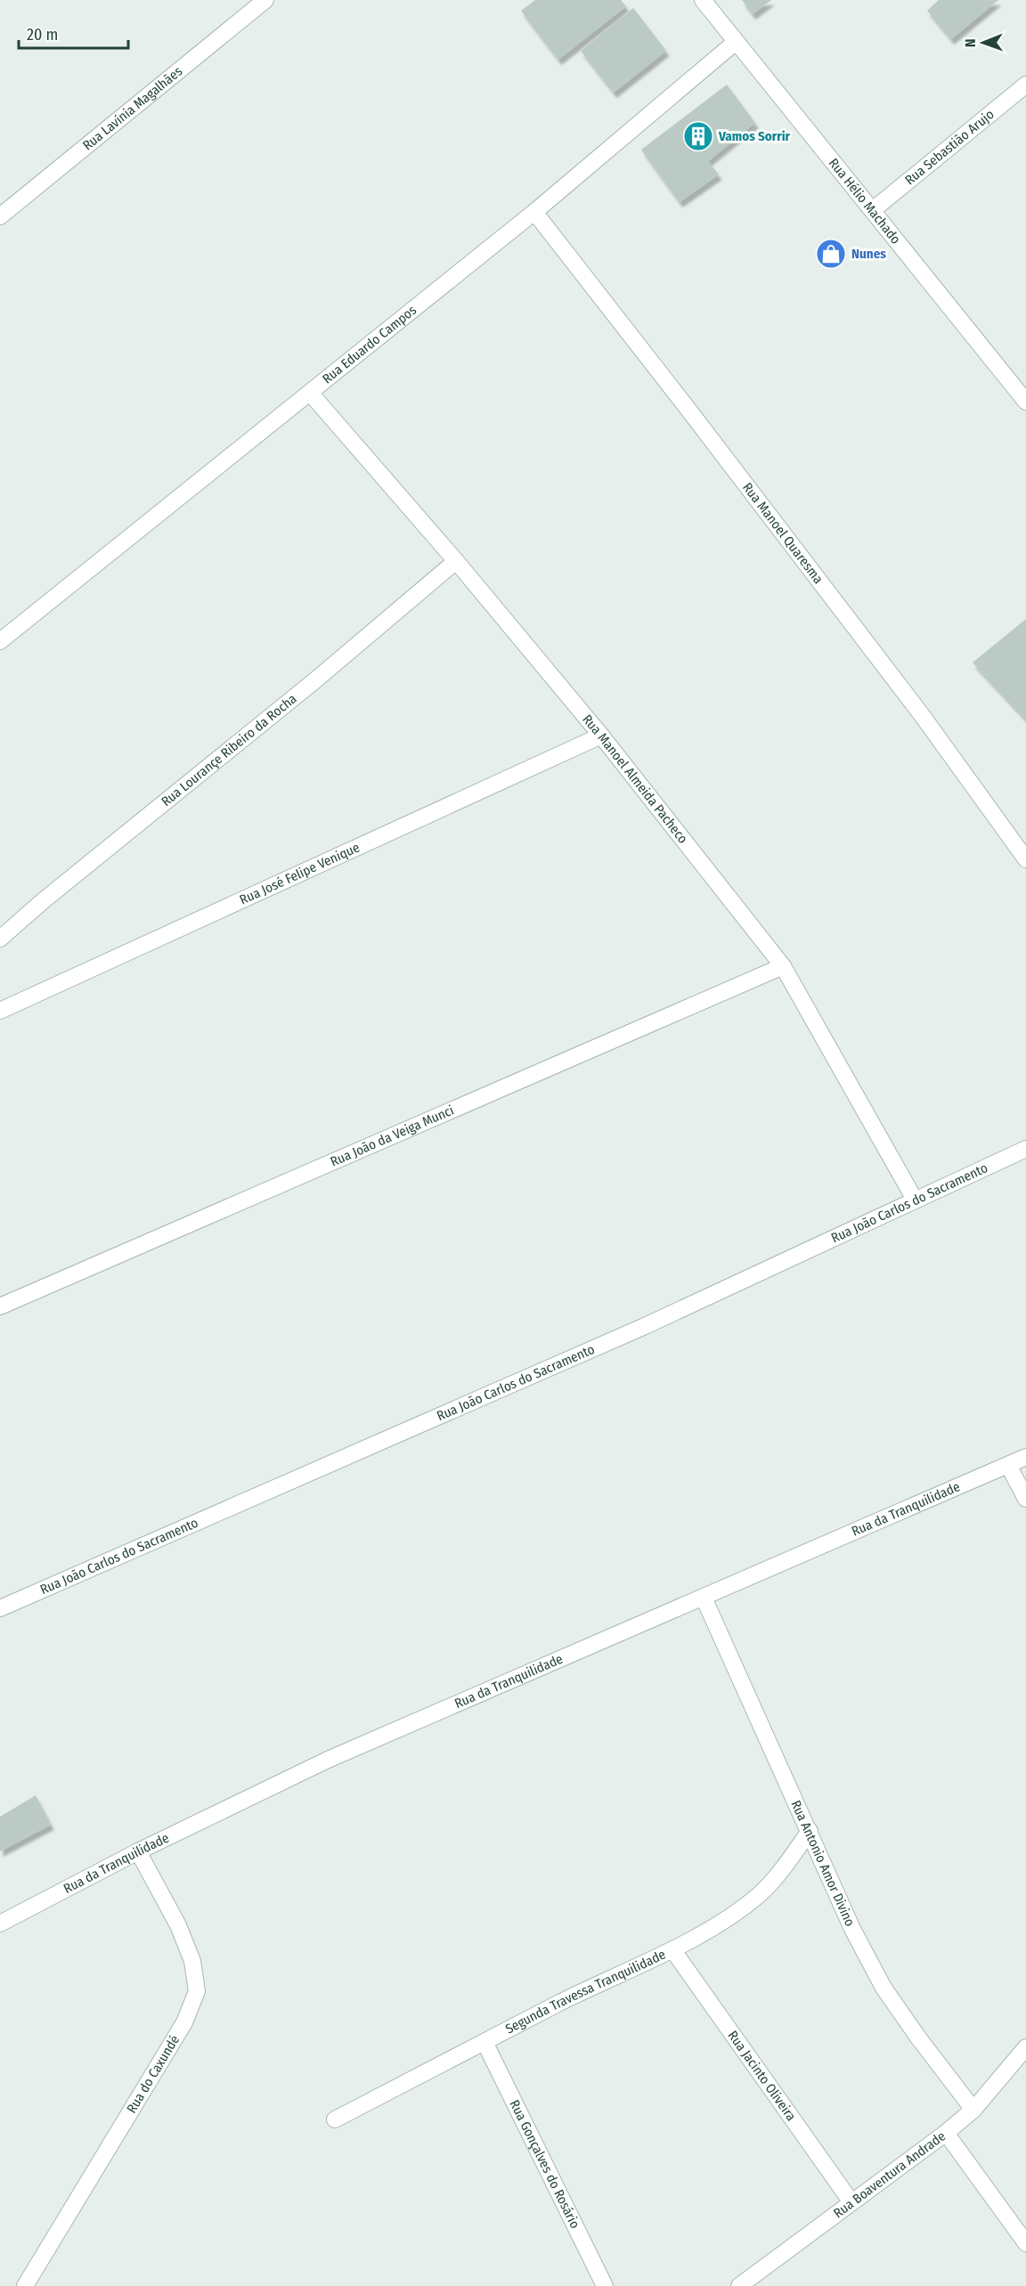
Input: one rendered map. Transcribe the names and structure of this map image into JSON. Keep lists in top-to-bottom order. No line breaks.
{"streets":{"street":["Rua Lavínia Magalhães","Rua Sebastião Arujo","Rua Hélio Machado","Rua Eduardo Campos","Rua Manoel Quaresma","Rua Lourançe Ribeiro da Rocha","Rua Manoel Almeida Pacheco","Rua José Felipe Venique","Rua João da Veiga Munci","Rua João Carlos do Sacramento","Rua da Tranquilidade","Rua Antonio Amor Divino","Segunda Travessa Tranquilidade","Rua do Caxundé","Rua Jacinto Oliveira","Rua Gonçalves do Rosário","Rua Boaventura Andrade"]},"crossings":[["Rua Sebastião Arujo","Rua Hélio Machado"],["Rua Hélio Machado","Rua Eduardo Campos"],["Rua Eduardo Campos","Rua Manoel Quaresma"],["Rua Eduardo Campos","Rua Manoel Almeida Pacheco"],["Rua Lourançe Ribeiro da Rocha","Rua Manoel Almeida Pacheco"],["Rua Manoel Almeida Pacheco","Rua José Felipe Venique"],["Rua Manoel Almeida Pacheco","Rua João da Veiga Munci"],["Rua Manoel Almeida Pacheco","Rua João Carlos do Sacramento"],["Rua da Tranquilidade","Rua Antonio Amor Divino"],["Rua da Tranquilidade","Rua do Caxundé"],["Rua Antonio Amor Divino","Segunda Travessa Tranquilidade"],["Rua Antonio Amor Divino","Rua Boaventura Andrade"],["Segunda Travessa Tranquilidade","Rua Jacinto Oliveira"],["Segunda Travessa Tranquilidade","Rua Gonçalves do Rosário"],["Rua Jacinto Oliveira","Rua Boaventura Andrade"]],"places":{"building":["Vamos Sorrir"],"shop":["Nunes"]},"scale_bar":"20 m","north":"left"}
